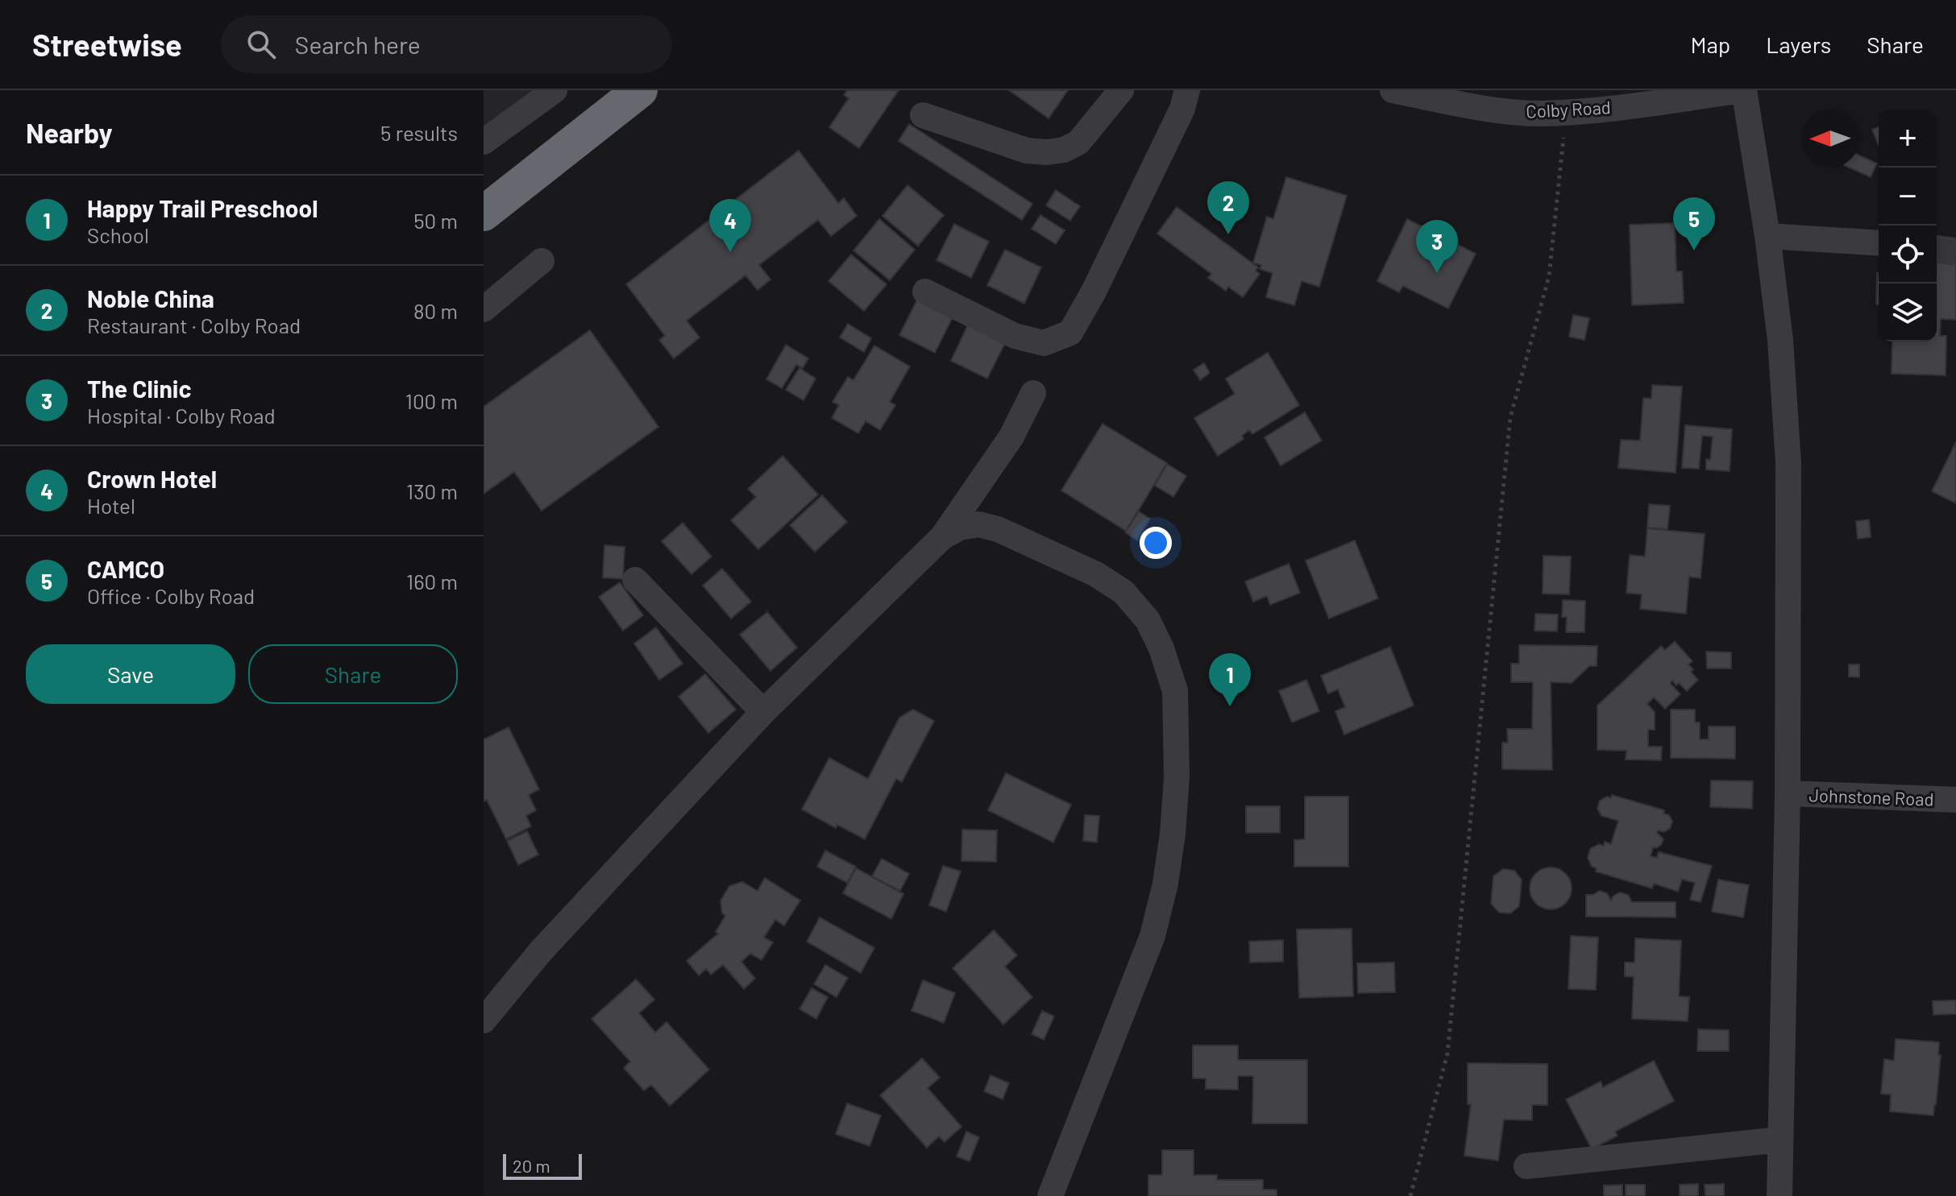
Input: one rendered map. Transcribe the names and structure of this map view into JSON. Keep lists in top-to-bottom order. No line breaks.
{"streets":{"street":["Colby Road","Johnstone Road"]},"scale_bar":"20 m","north":"left","page":{"header":"Streetwise","search":"Search here","nav":["Map","Layers","Share"],"heading":["Nearby","5 results"],"map_buttons":["+","−"],"list":[{"mark":"1","name":"Happy Trail Preschool","note":"School","value":"50 m"},{"mark":"2","name":"Noble China","note":"Restaurant · Colby Road","value":"80 m"},{"mark":"3","name":"The Clinic","note":"Hospital · Colby Road","value":"100 m"},{"mark":"4","name":"Crown Hotel","note":"Hotel","value":"130 m"},{"mark":"5","name":"CAMCO","note":"Office · Colby Road","value":"160 m"}],"pins":["2","5","4","3","1"],"buttons":["Save","Share"],"scale":"20 m"}}
